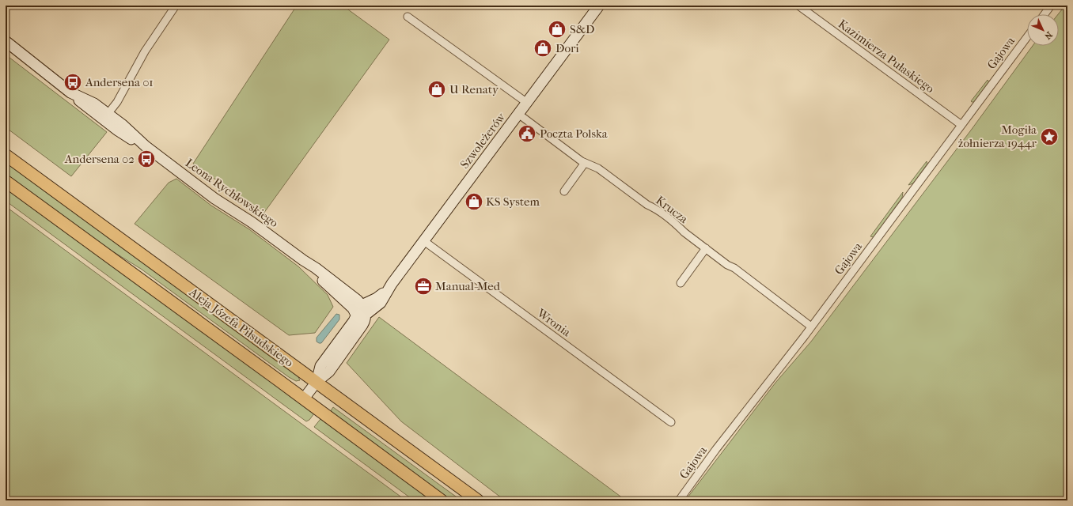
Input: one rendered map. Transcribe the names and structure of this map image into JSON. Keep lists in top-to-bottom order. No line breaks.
{"streets":{"main road":["Aleja Józefa Piłsudskiego"],"street":["Gajowa","Kazimierza Pułaskiego","Szwoleżerów","Leona Rychłowskiego","Krucza","Wronia"]},"crossings":[["Gajowa","Kazimierza Pułaskiego"],["Gajowa","Krucza"],["Szwoleżerów","Leona Rychłowskiego"],["Szwoleżerów","Krucza"],["Szwoleżerów","Wronia"]],"places":{"shop":["S&D","Dori","U Renaty","KS System"],"bus stop":["Andersena 01","Andersena 02"],"public building":["Poczta Polska"],"place":["Mogiła żołnierza 1944r"],"office":["Manual-Med"]},"north":"bottom right"}
